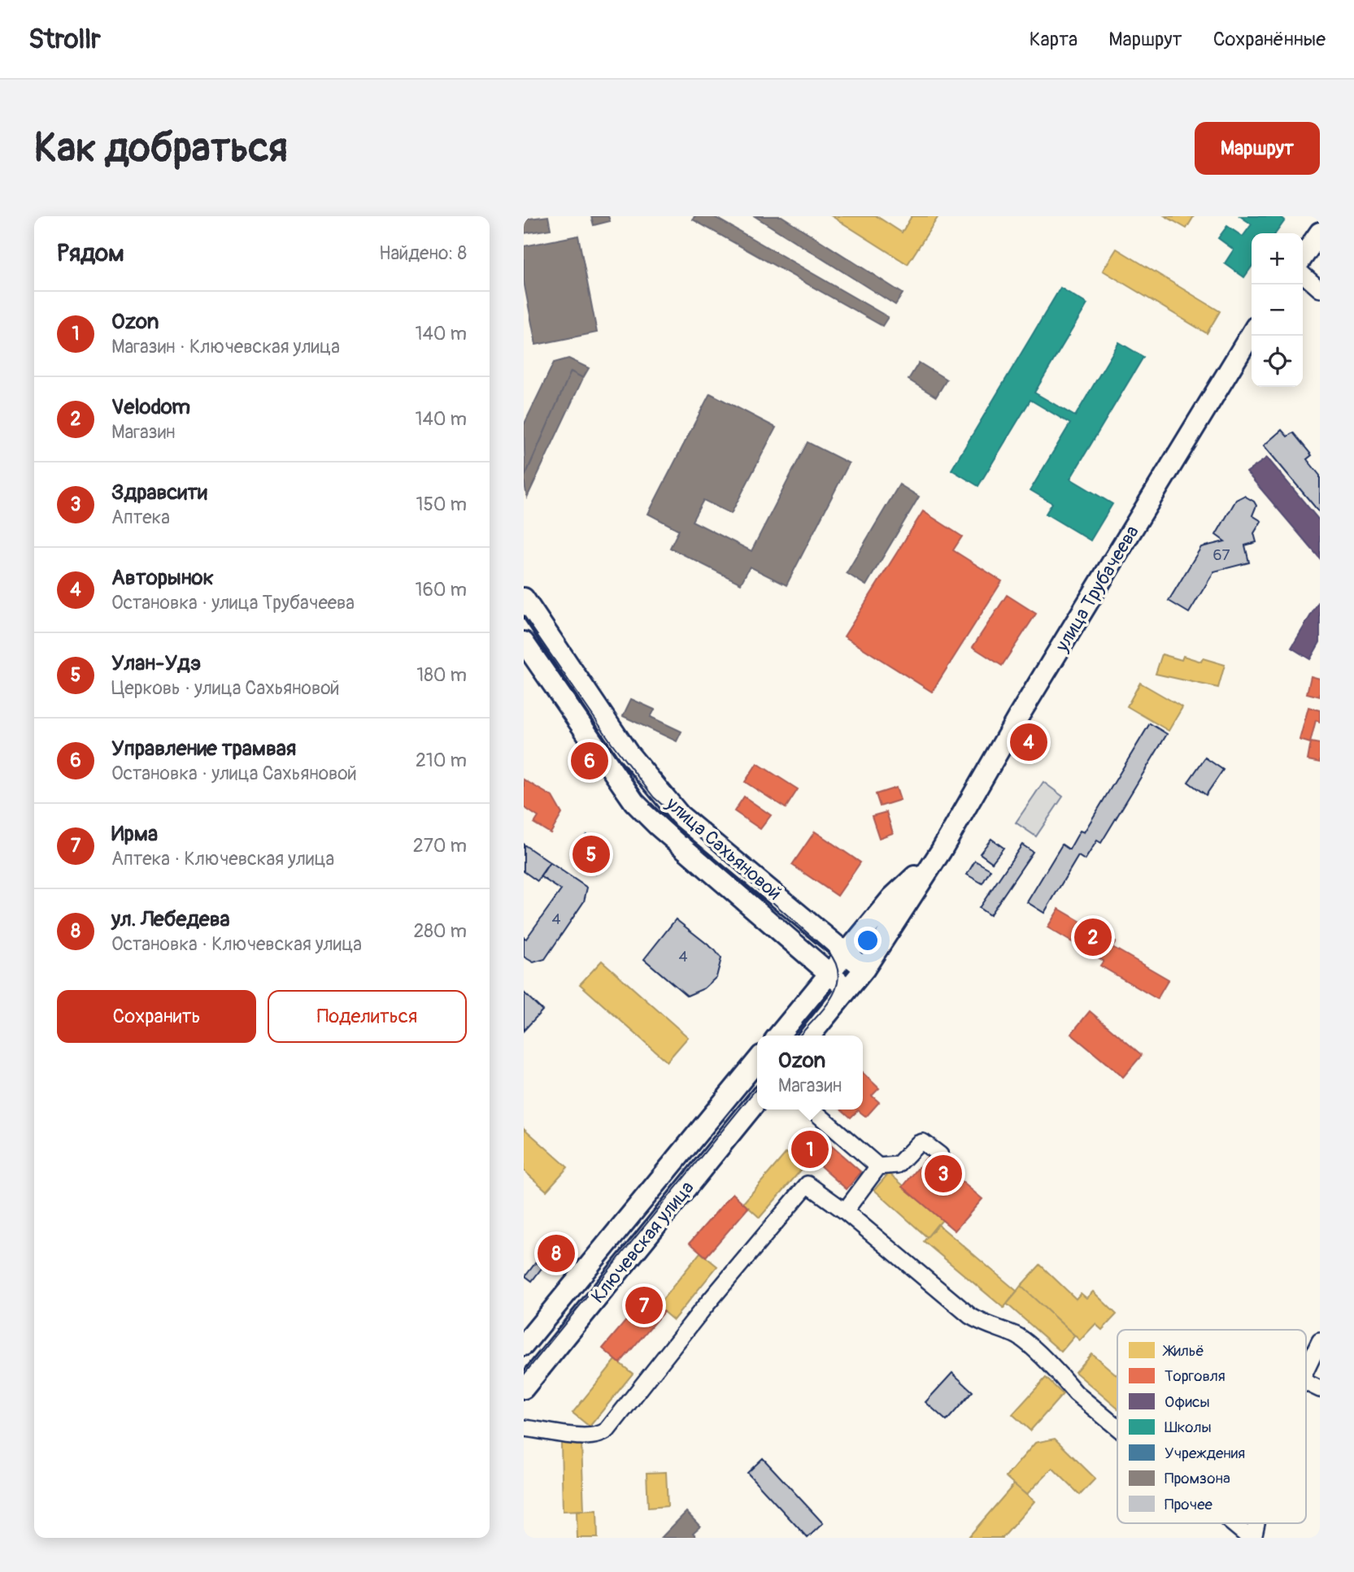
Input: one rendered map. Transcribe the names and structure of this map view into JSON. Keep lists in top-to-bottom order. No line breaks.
{"streets":{"main road":["улица Трубачеева","улица Сахьяновой","Ключевская улица"]},"crossings":[["улица Трубачеева","улица Сахьяновой"]],"house_numbers":["67","4","4"],"legend":["Жильё","Торговля","Офисы","Школы","Учреждения","Промзона","Прочее"],"page":{"header":"Strollr","nav":["Карта","Маршрут","Сохранённые"],"buttons":["Маршрут",["Сохранить","Поделиться"]],"title":"Как добраться","heading":["Рядом","Найдено: 8"],"map_buttons":["+","−"],"list":[{"mark":"1","name":"Ozon","note":"Магазин · Ключевская улица","value":"140 m"},{"mark":"2","name":"Velodom","note":"Магазин","value":"140 m"},{"mark":"3","name":"Здравсити","note":"Аптека","value":"150 m"},{"mark":"4","name":"Авторынок","note":"Остановка · улица Трубачеева","value":"160 m"},{"mark":"5","name":"Улан-Удэ","note":"Церковь · улица Сахьяновой","value":"180 m"},{"mark":"6","name":"Управление трамвая","note":"Остановка · улица Сахьяновой","value":"210 m"},{"mark":"7","name":"Ирма","note":"Аптека · Ключевская улица","value":"270 m"},{"mark":"8","name":"ул. Лебедева","note":"Остановка · Ключевская улица","value":"280 m"}],"pins":["4","6","5","2","1","3","8","7"],"popup":["Ozon","Магазин"]}}
